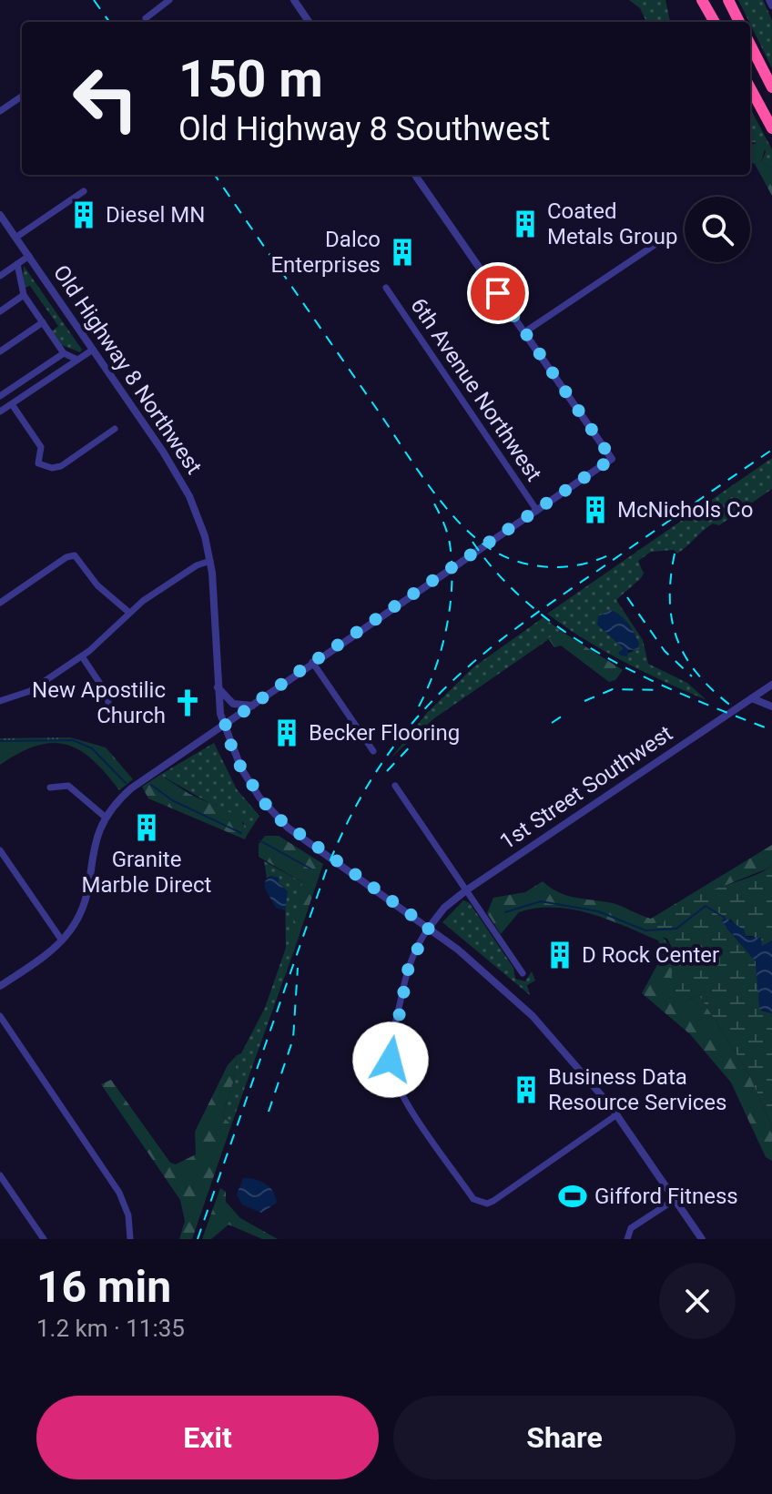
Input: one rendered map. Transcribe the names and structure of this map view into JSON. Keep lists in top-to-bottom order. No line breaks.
{"streets":{"street":["Old Highway 8 Northwest","6th Avenue Northwest","1st Street Southwest"]},"crossings":[["Old Highway 8 Northwest","1st Street Southwest"]],"places":{"building":["Diesel MN","Coated Metals Group","Dalco Enterprises","McNichols Co","Becker Flooring","Granite Marble Direct","D Rock Center","Business Data Resource Services"],"church":["New Apostilic Church"],"sports":["Gifford Fitness"]},"page":{"turn":["150 m","Old Highway 8 Southwest"],"heading":["16 min","1.2 km · 11:35"],"buttons":["Exit","Share"]}}
